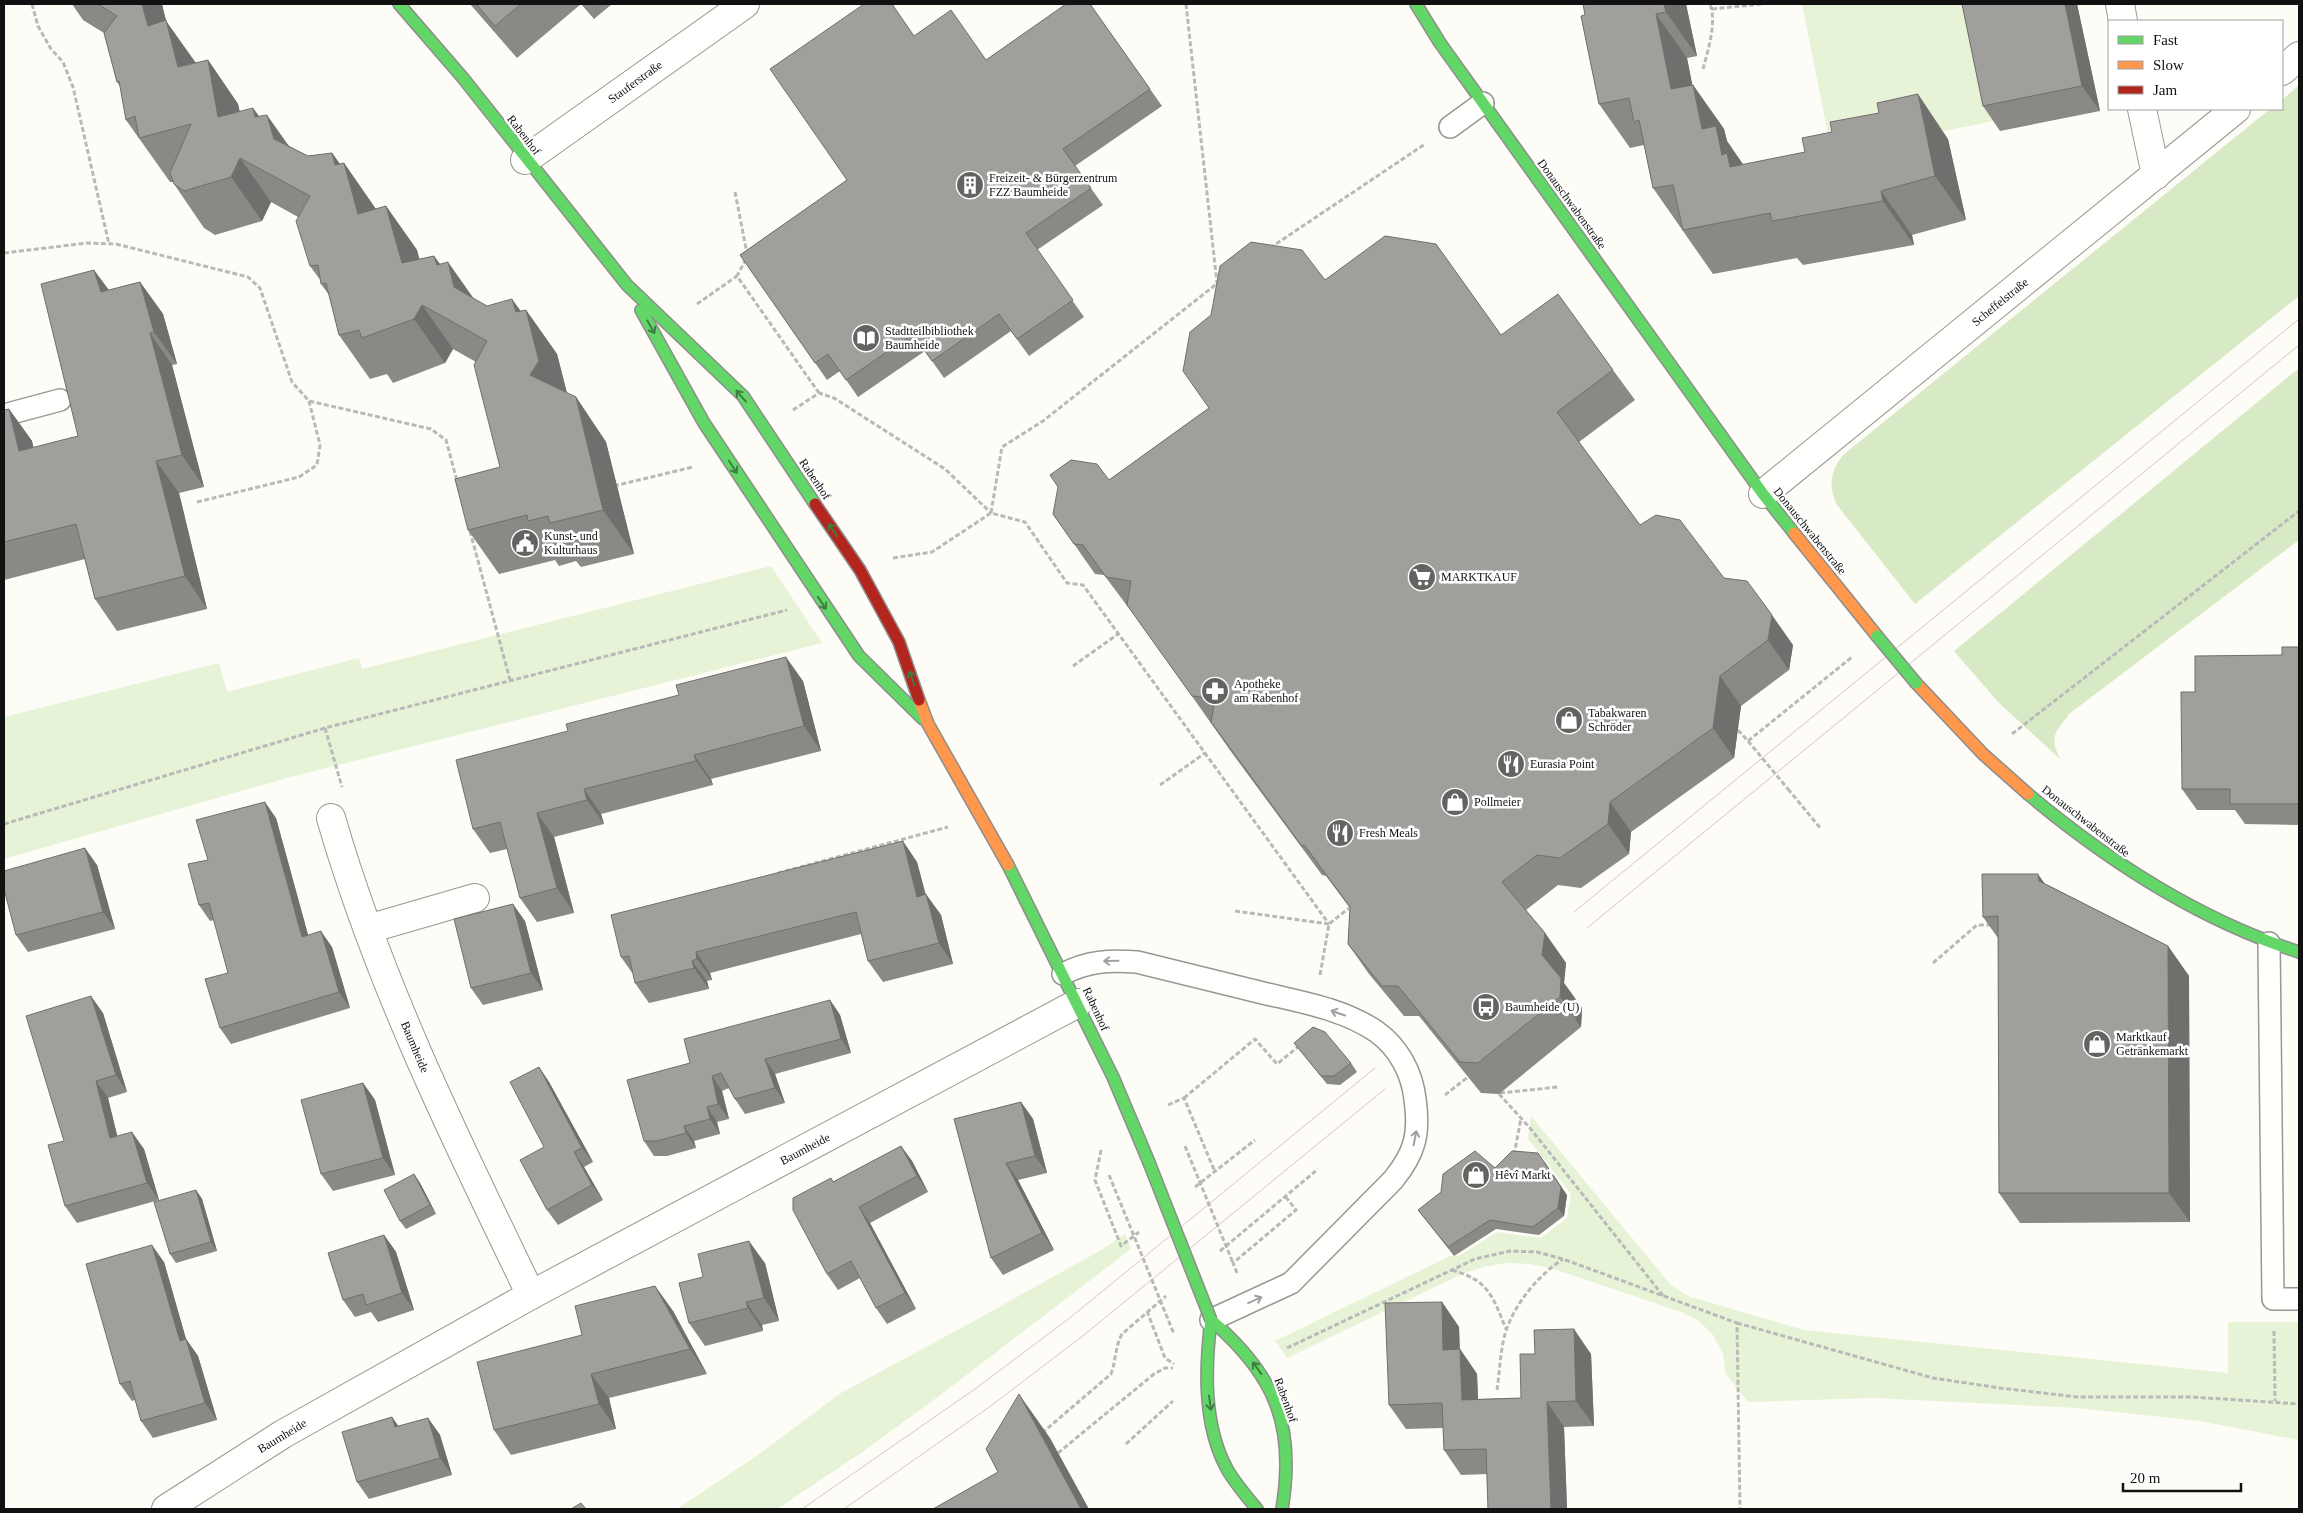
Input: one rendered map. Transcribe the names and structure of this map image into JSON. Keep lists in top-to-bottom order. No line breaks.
{"streets":{"street":["Stauferstraße","Rabenhof","Donauschwabenstraße","Scheffelstraße","Baumheide"]},"crossings":[["Stauferstraße","Rabenhof"],["Rabenhof","Baumheide"],["Donauschwabenstraße","Scheffelstraße"]],"places":{"building":["Freizeit- & Bürgerzentrum FZZ Baumheide"],"library":["Stadtteilbibliothek Baumheide"],"public building":["Kunst- und Kulturhaus"],"supermarket":["MARKTKAUF"],"pharmacy":["Apotheke am Rabenhof"],"shop":["Tabakwaren Schröder","Pollmeier","Marktkauf Getränkemarkt","Hêvî Markt"],"restaurant":["Eurasia Point","Fresh Meals"],"bus stop":["Baumheide (U)"]},"legend":["Fast","Slow","Jam"],"scale_bar":"20 m"}
